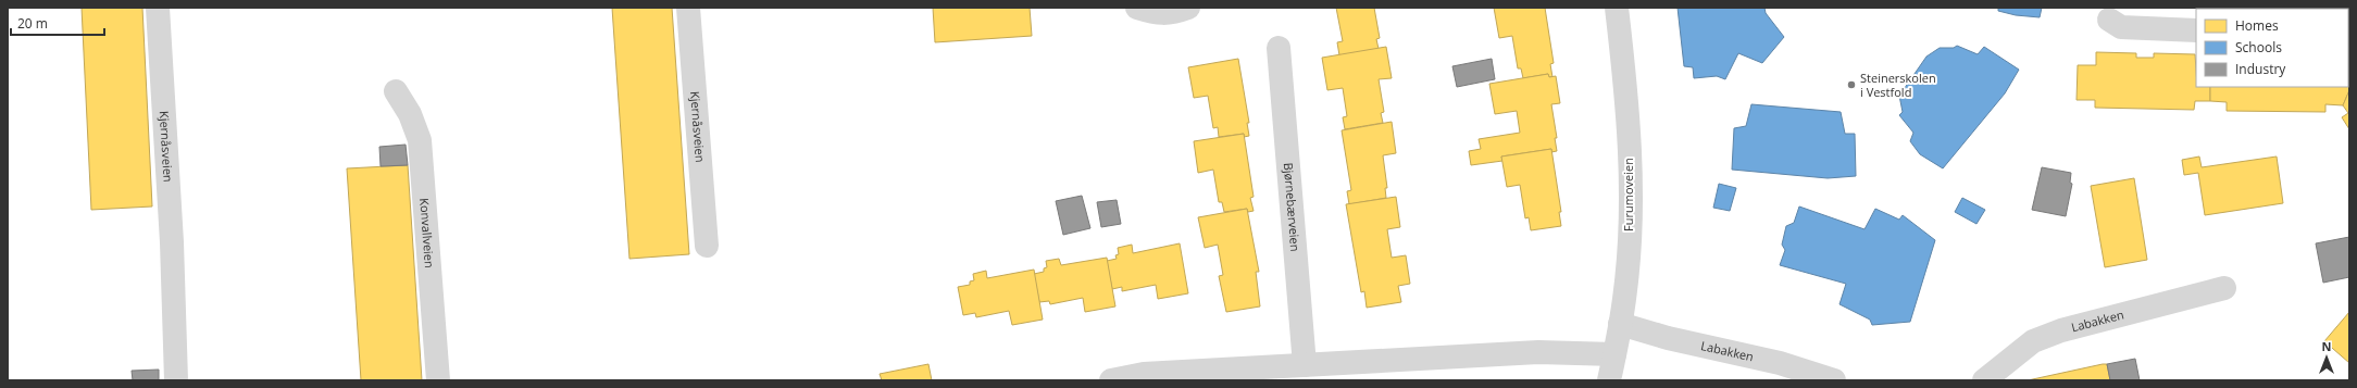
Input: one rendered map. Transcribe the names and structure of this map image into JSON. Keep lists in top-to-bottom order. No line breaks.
{"streets":{"street":["Kjernåsveien","Furumoveien","Bjørnebærveien","Konvallveien","Labakken"]},"crossings":[["Furumoveien","Labakken"]],"places":["Steinerskolen i Vestfold"],"legend":["Homes","Schools","Industry"],"scale_bar":"20 m","north":"top"}
